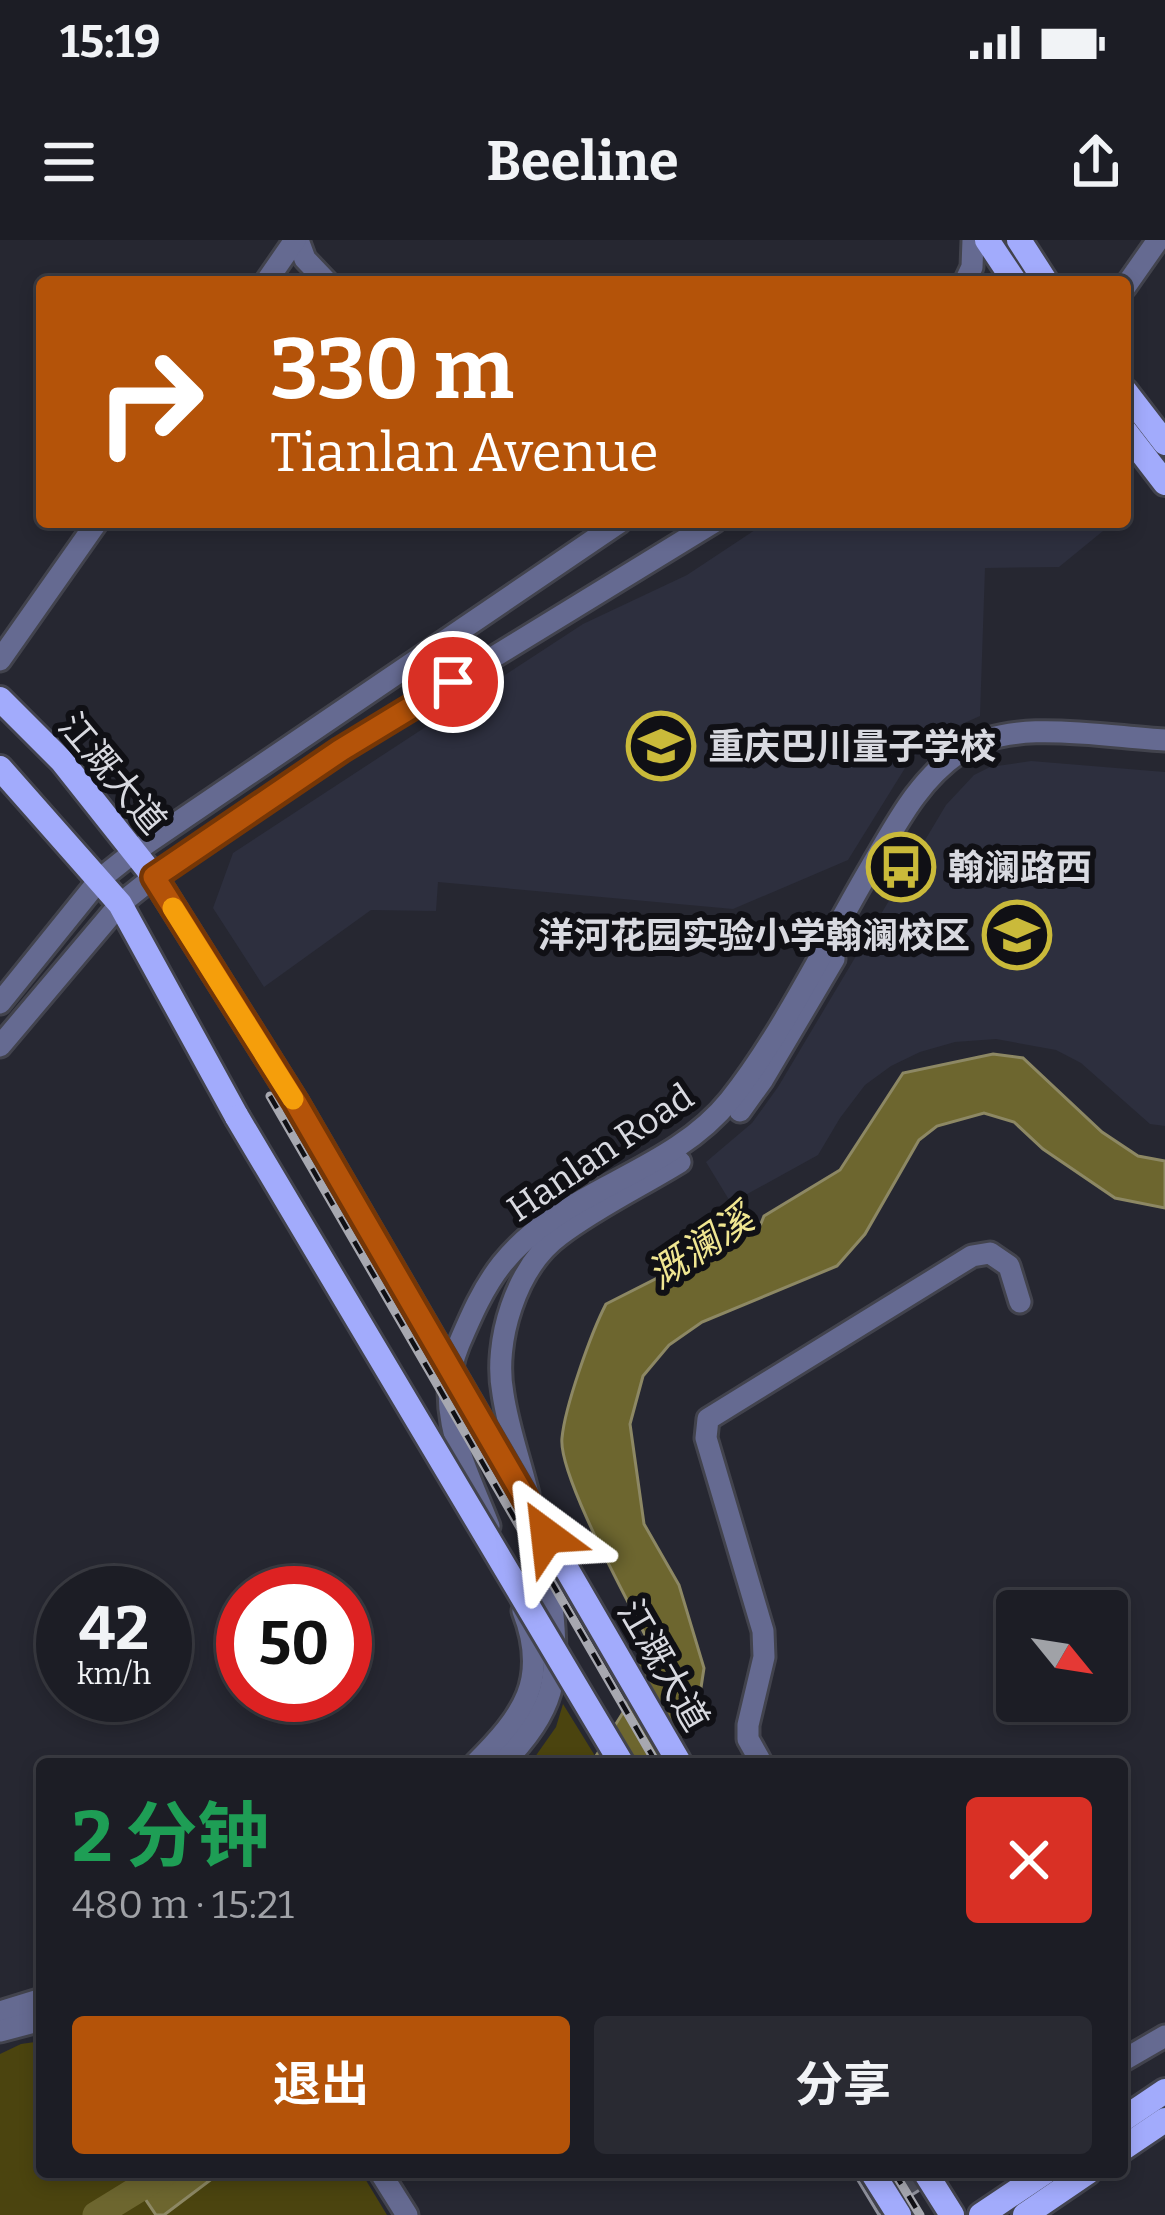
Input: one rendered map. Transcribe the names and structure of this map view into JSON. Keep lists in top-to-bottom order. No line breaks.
{"streets":{"main road":["江溉大道"],"street":["Hanlan Road"]},"water":["溉澜溪"],"places":{"school or university":["重庆巴川量子学校","洋河花园实验小学翰澜校区"],"bus stop":["翰澜路西"]},"north":"bottom right","page":{"status":"15:19","header":"Beeline","turn":["330 m","Tianlan Avenue"],"speed":"42 km/h","limit":"50","heading":["2 分钟","480 m · 15:21"],"buttons":["退出","分享"]}}
